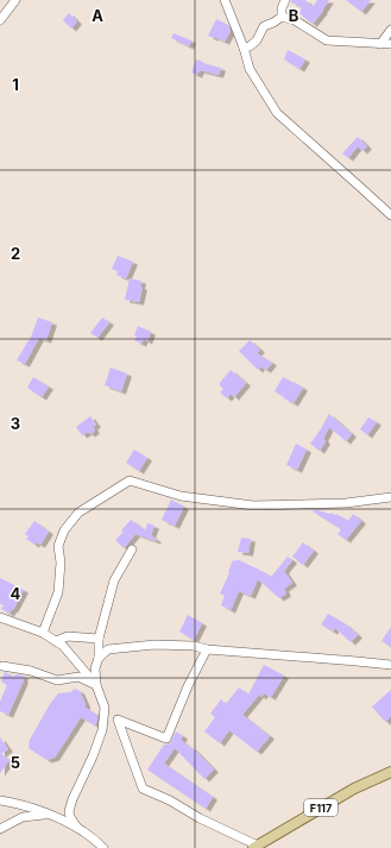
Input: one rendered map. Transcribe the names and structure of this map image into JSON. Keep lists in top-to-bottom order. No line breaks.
{"streets":{"main road":["F117"]},"grid":{"columns":["A","B"],"rows":["1","2","3","4","5"]}}
